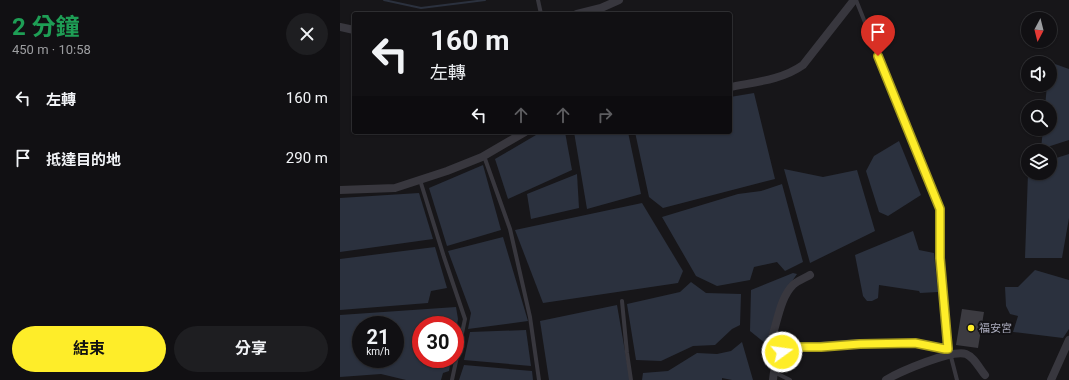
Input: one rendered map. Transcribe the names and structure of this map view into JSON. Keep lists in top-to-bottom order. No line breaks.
{"places":["福安宮"],"north":"bottom","page":{"heading":["2 分鐘","450 m · 10:58"],"turn":["160 m","左轉"],"list":[{"name":"左轉","value":"160 m"},{"name":"抵達目的地","value":"290 m"}],"speed":"21 km/h","limit":"30","buttons":["結束","分享"]}}
